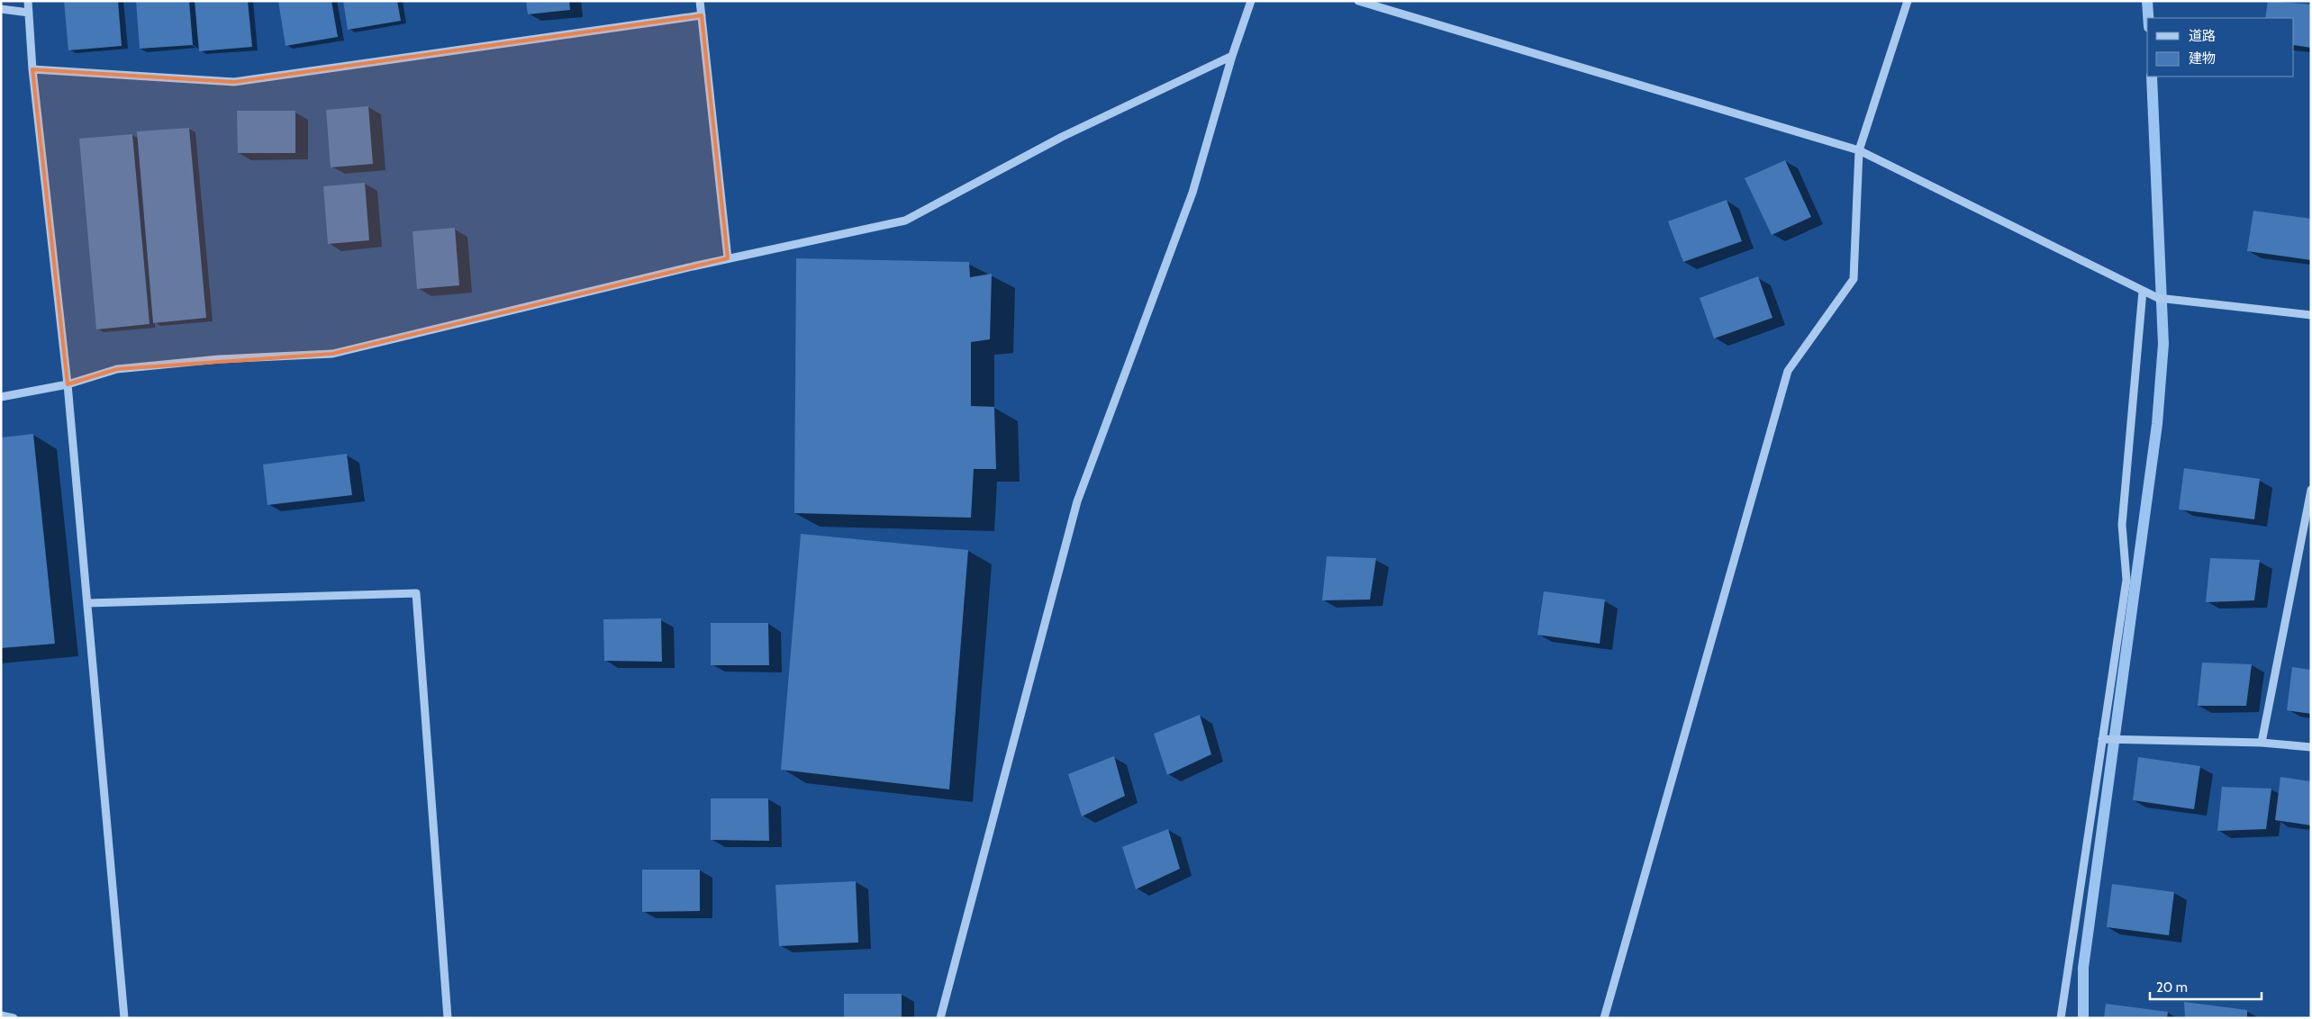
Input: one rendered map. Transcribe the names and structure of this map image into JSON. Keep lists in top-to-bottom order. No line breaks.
{"legend":["道路","建物"],"scale_bar":"20 m"}
